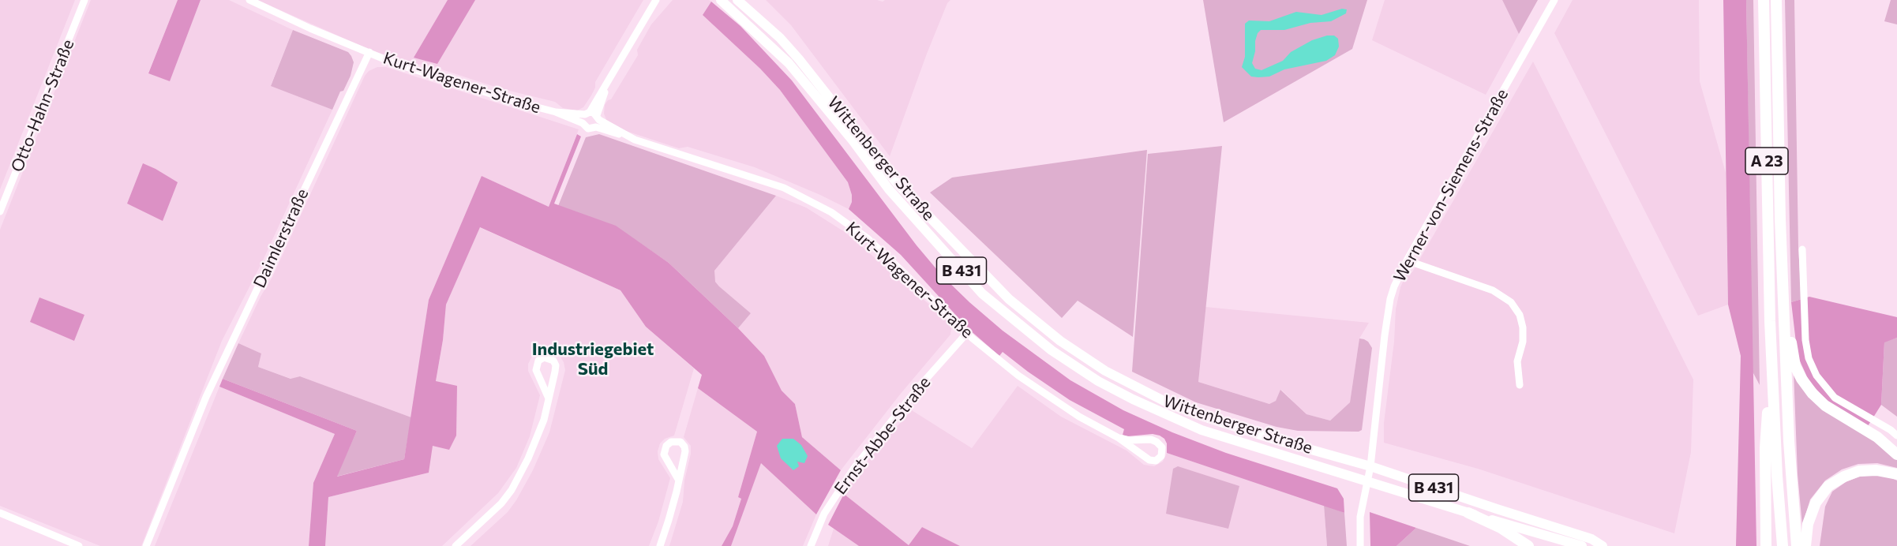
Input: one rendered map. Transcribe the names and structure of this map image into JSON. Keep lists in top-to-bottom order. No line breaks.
{"streets":{"highway":["A 23"],"main road":["Wittenberger Straße","B 431"],"street":["Kurt-Wagener-Straße","Otto-Hahn-Straße","Werner-von-Siemens-Straße","Daimlerstraße","Ernst-Abbe-Straße"]},"crossings":[["Kurt-Wagener-Straße","Daimlerstraße"],["Kurt-Wagener-Straße","Ernst-Abbe-Straße"],["Wittenberger Straße","Werner-von-Siemens-Straße"]],"districts":["Industriegebiet Süd"]}
